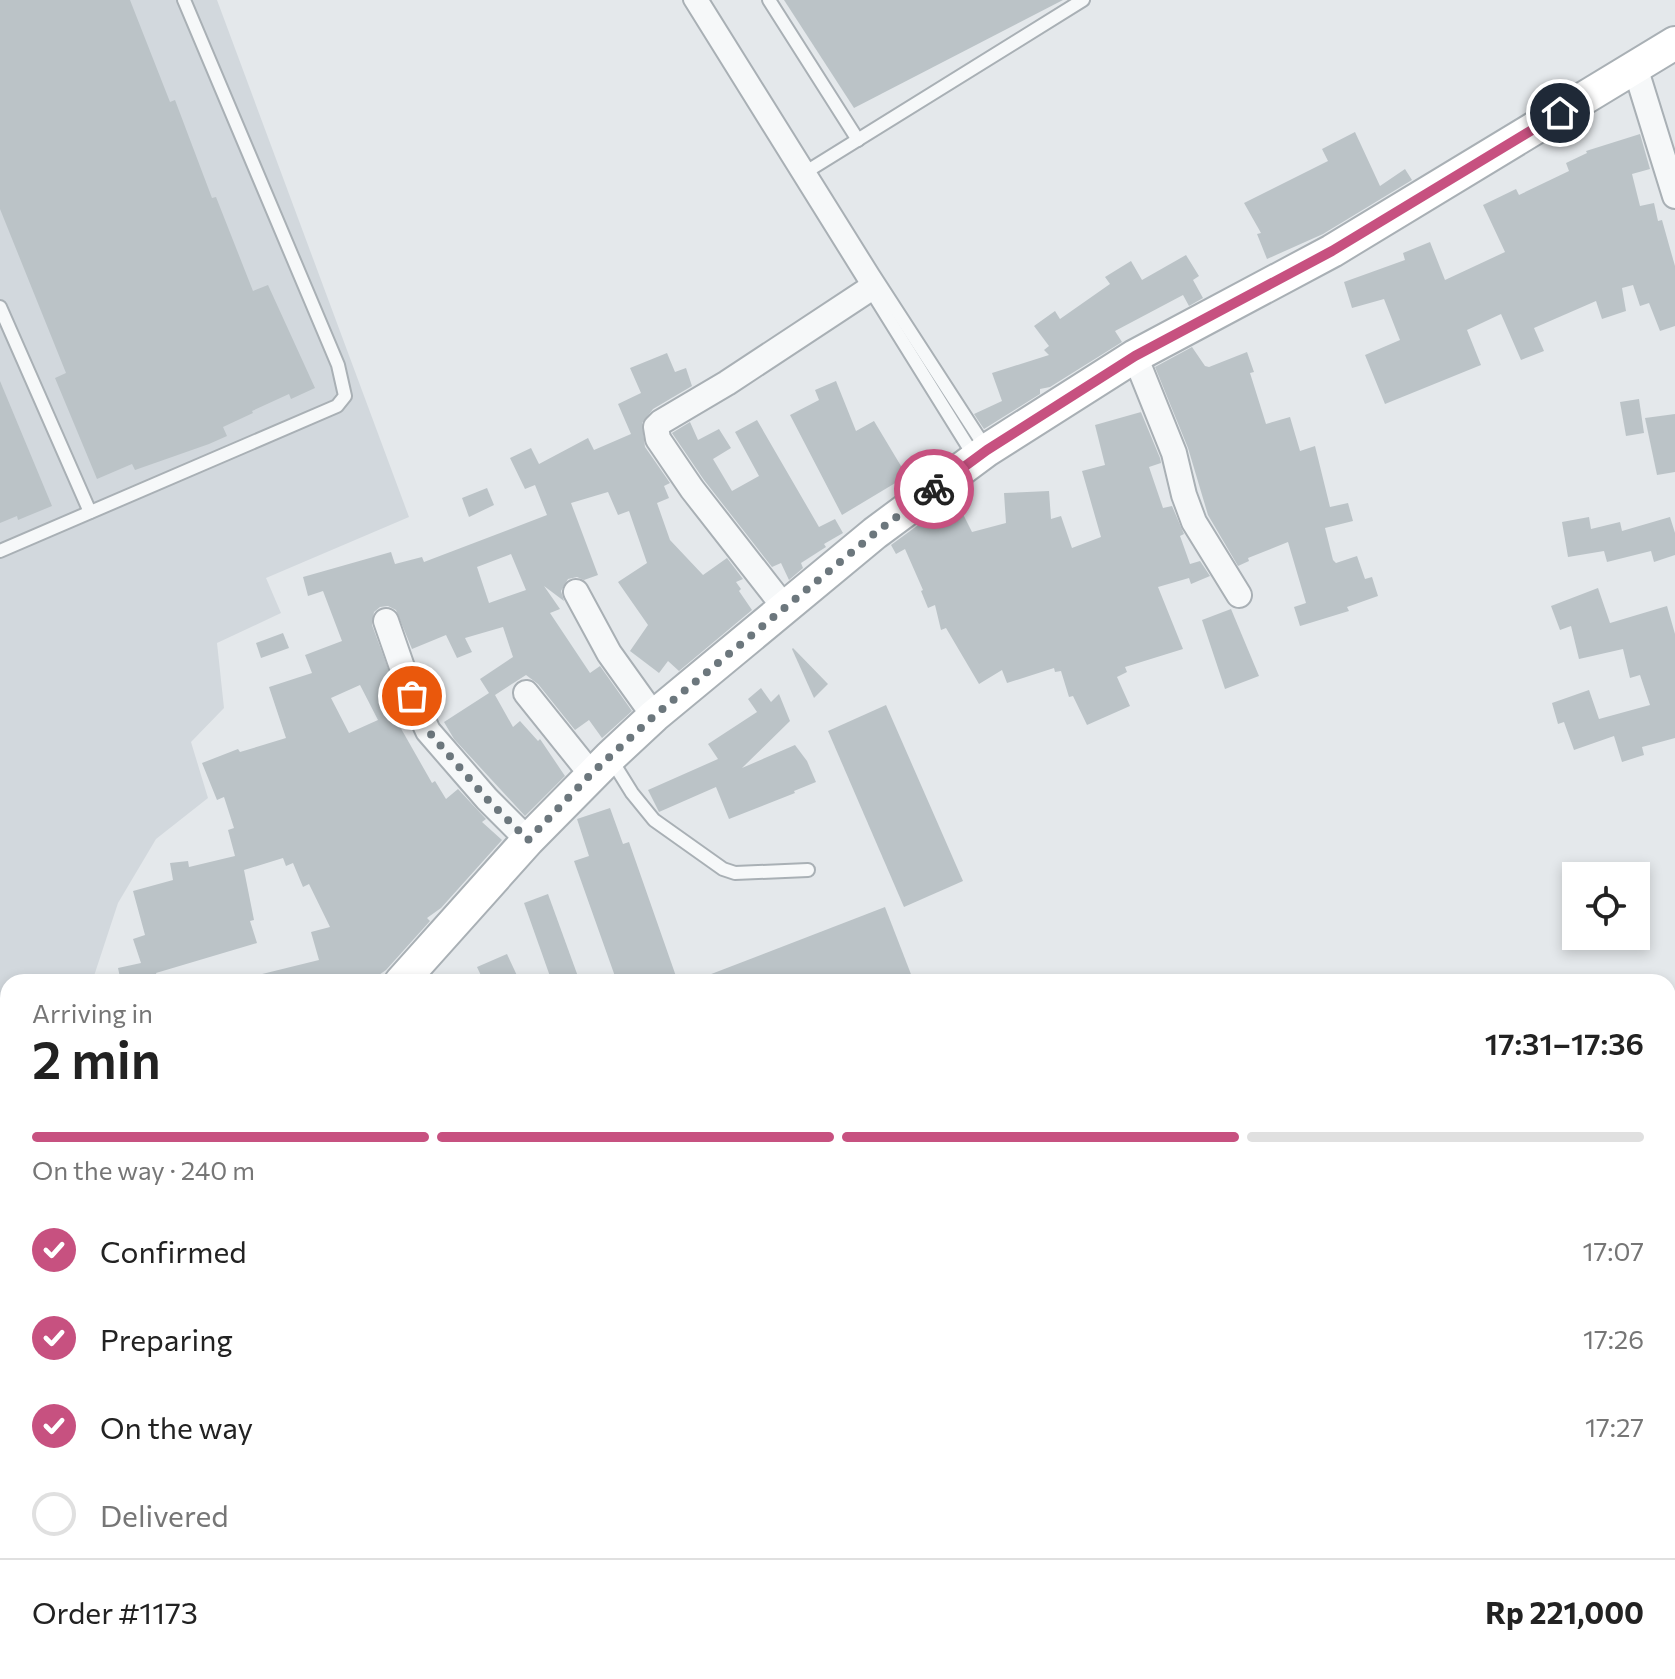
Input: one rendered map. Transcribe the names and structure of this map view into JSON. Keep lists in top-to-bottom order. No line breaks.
{"page":{"heading":["2 min","Arriving in","17:31–17:36"],"panel":["Order #1173","Rp 221,000"],"bar":"On the way · 240 m","list":[["Confirmed","17:07"],["Preparing","17:26"],["On the way","17:27"],"Delivered"]}}
